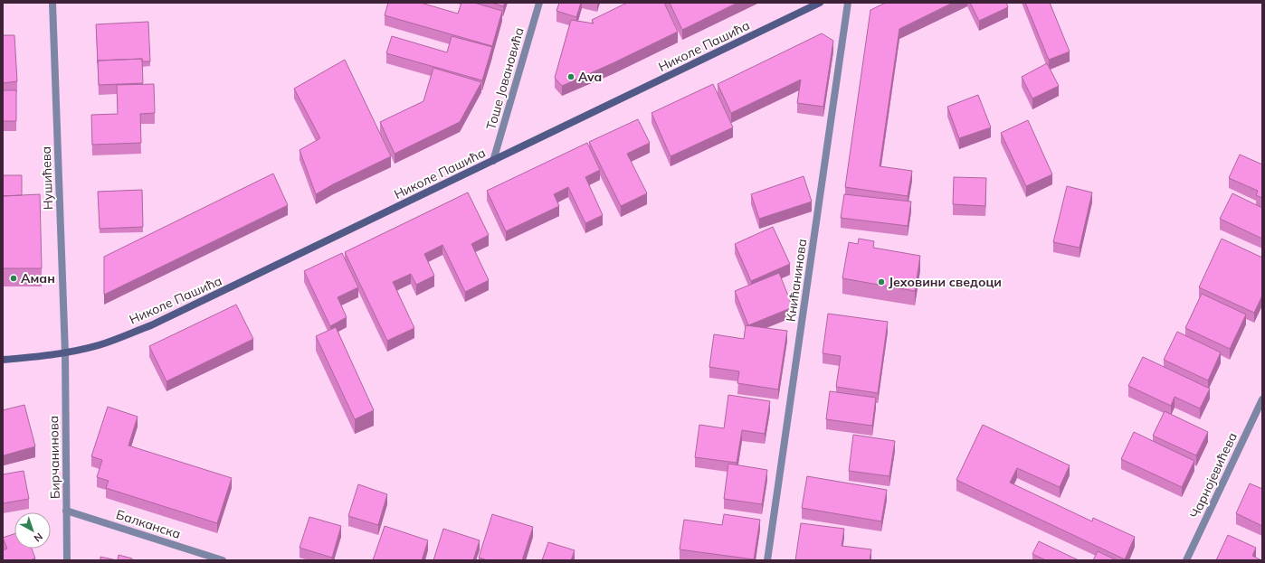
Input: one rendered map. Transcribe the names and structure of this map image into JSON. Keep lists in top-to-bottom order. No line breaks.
{"streets":{"main road":["Николе Пашића"],"street":["Тоше Јовановића","Нушићева","Книћанинова","Бирчанинова","Чарнојевићева","Балканска"]},"crossings":[["Николе Пашића","Тоше Јовановића"],["Николе Пашића","Нушићева"],["Николе Пашића","Бирчанинова"],["Нушићева","Бирчанинова"],["Бирчанинова","Балканска"]],"places":["Ava","Аман","Јеховини сведоци"],"north":"bottom right"}
